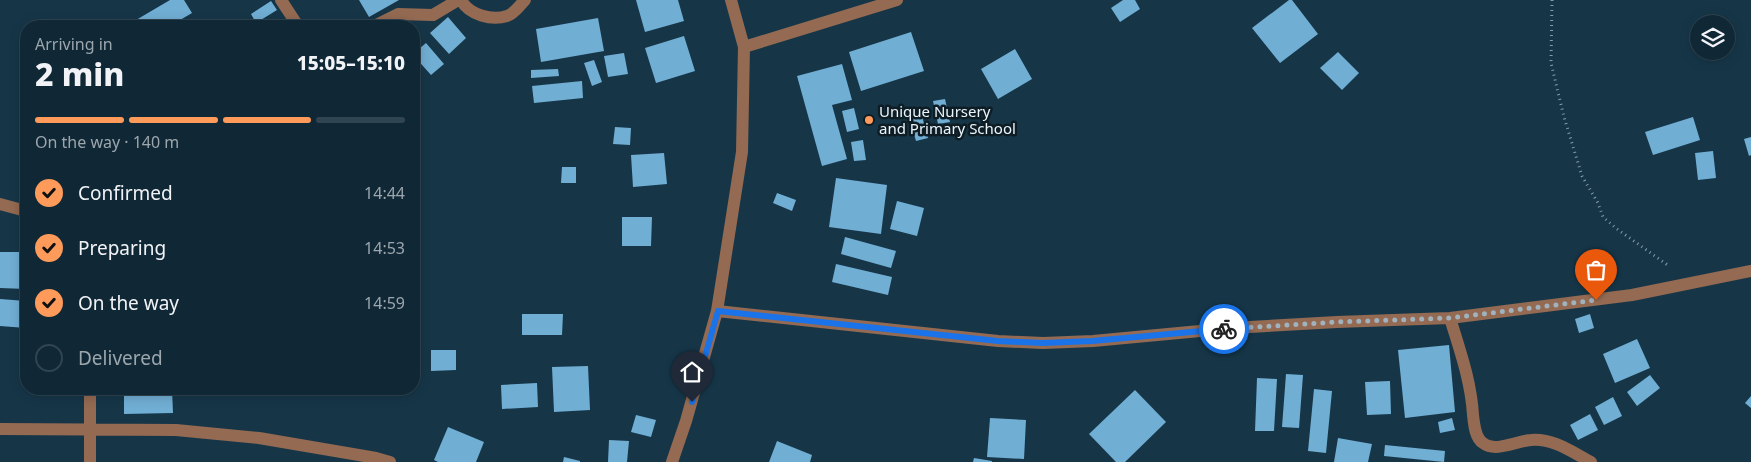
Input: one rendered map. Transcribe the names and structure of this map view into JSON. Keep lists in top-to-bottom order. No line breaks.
{"places":["Unique Nursery and Primary School"],"page":{"heading":["2 min","Arriving in","15:05–15:10"],"bar":"On the way · 140 m","list":[["Confirmed","14:44"],["Preparing","14:53"],["On the way","14:59"],"Delivered"]}}
